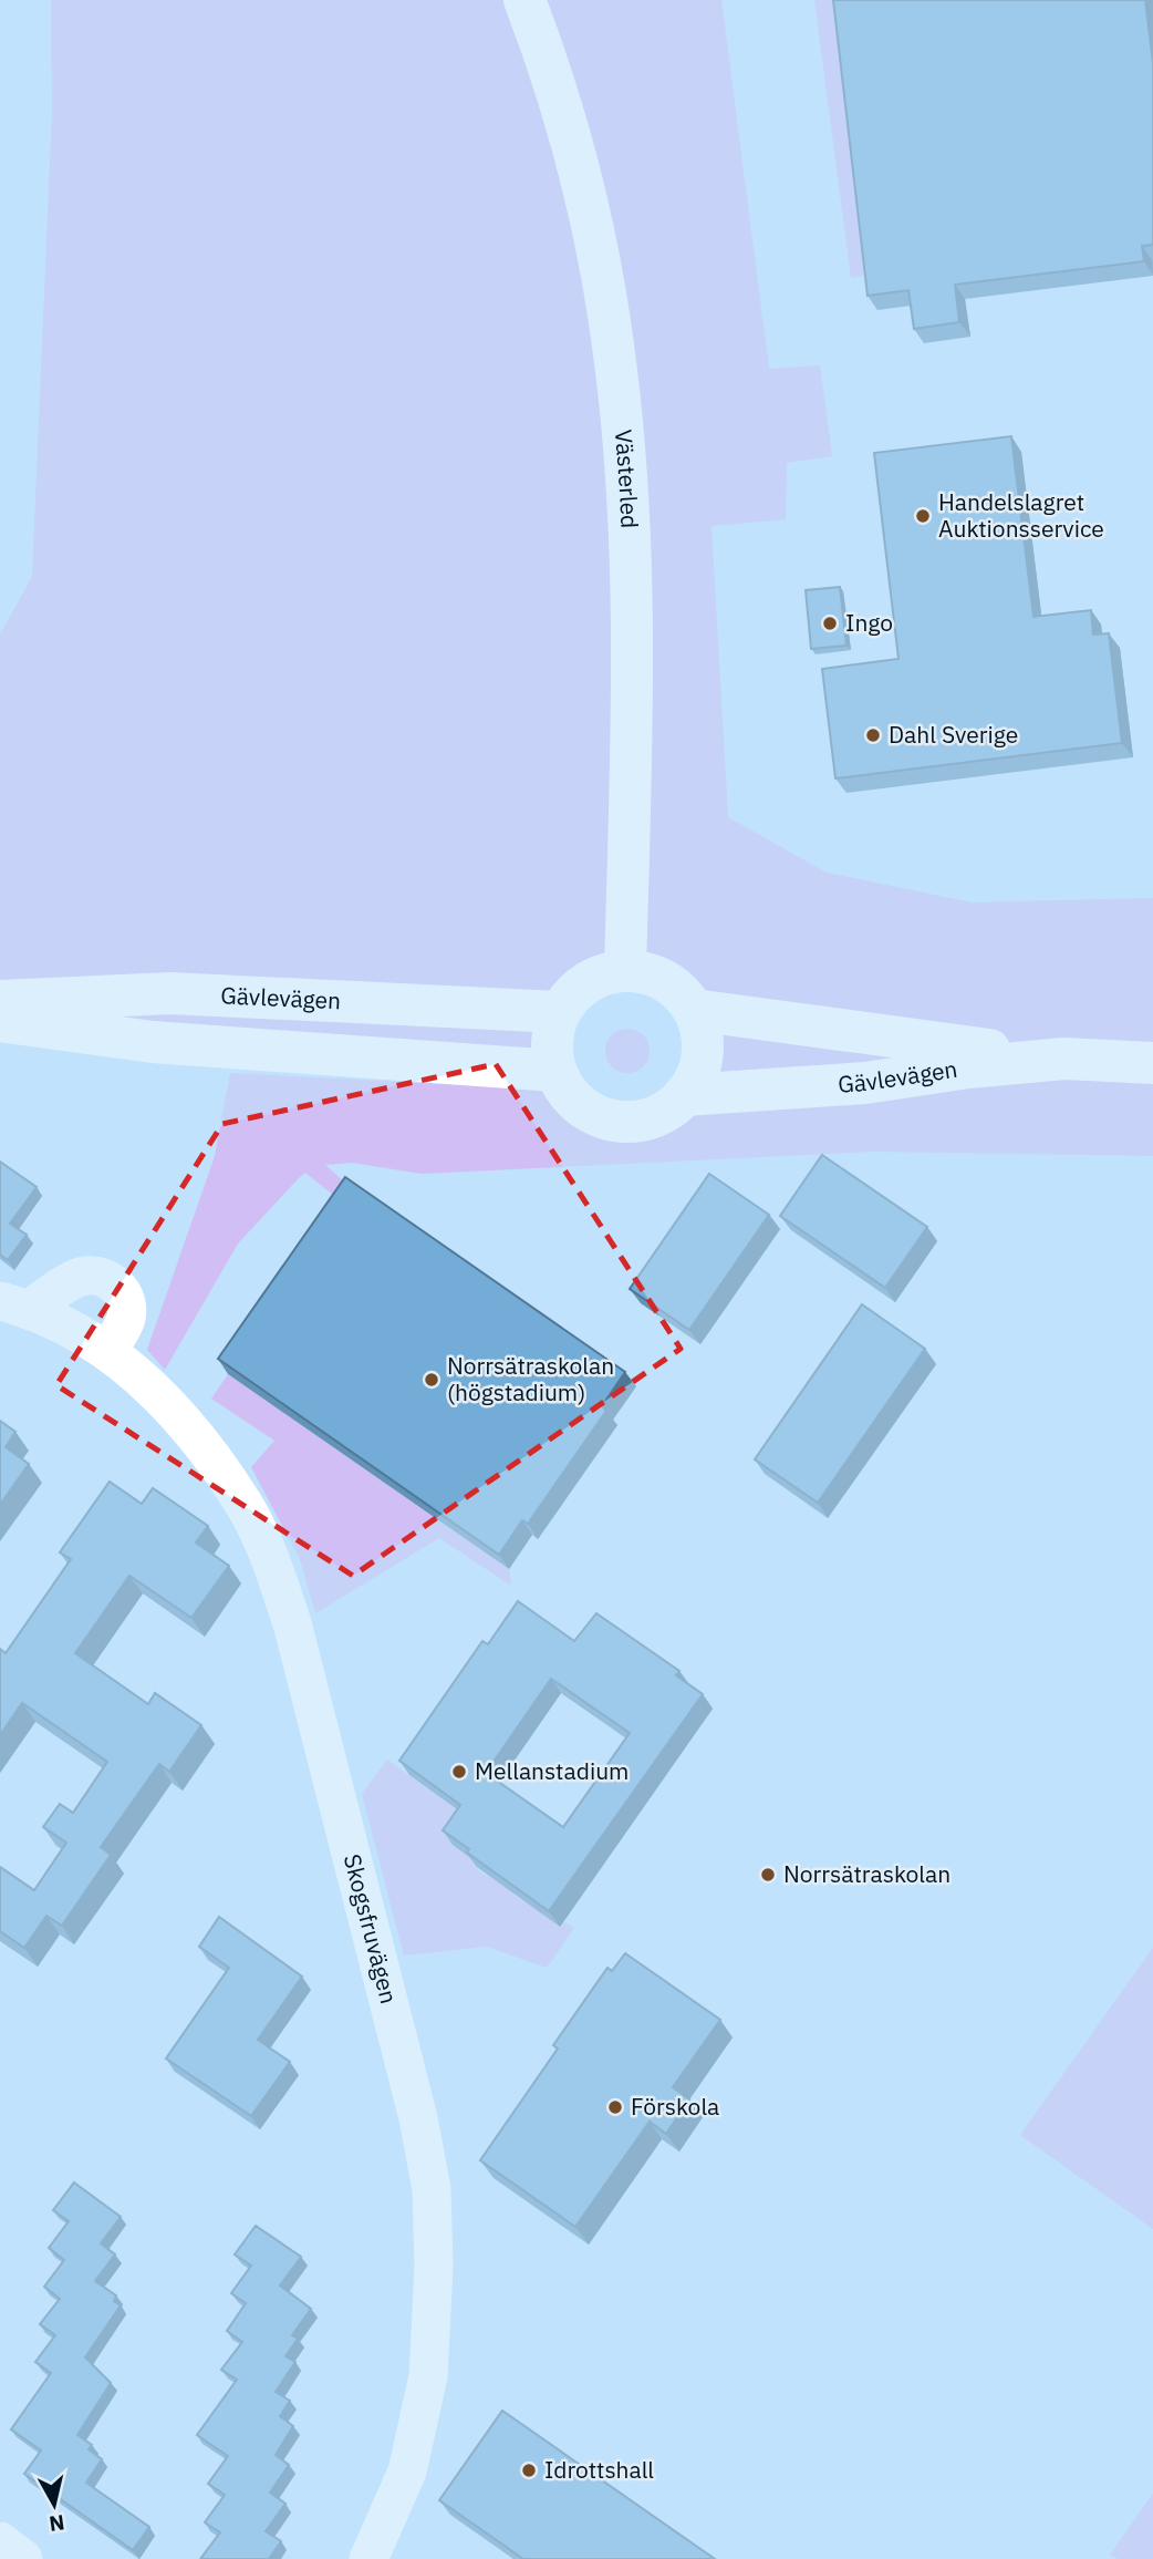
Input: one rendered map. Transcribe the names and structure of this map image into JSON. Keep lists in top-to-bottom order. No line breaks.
{"streets":{"main road":["Västerled","Gävlevägen"],"street":["Skogsfruvägen"]},"crossings":[["Västerled","Gävlevägen"]],"places":["Handelslagret Auktionsservice","Ingo","Dahl Sverige","Norrsätraskolan (högstadium)","Mellanstadium","Norrsätraskolan","Förskola","Idrottshall"],"north":"bottom"}
